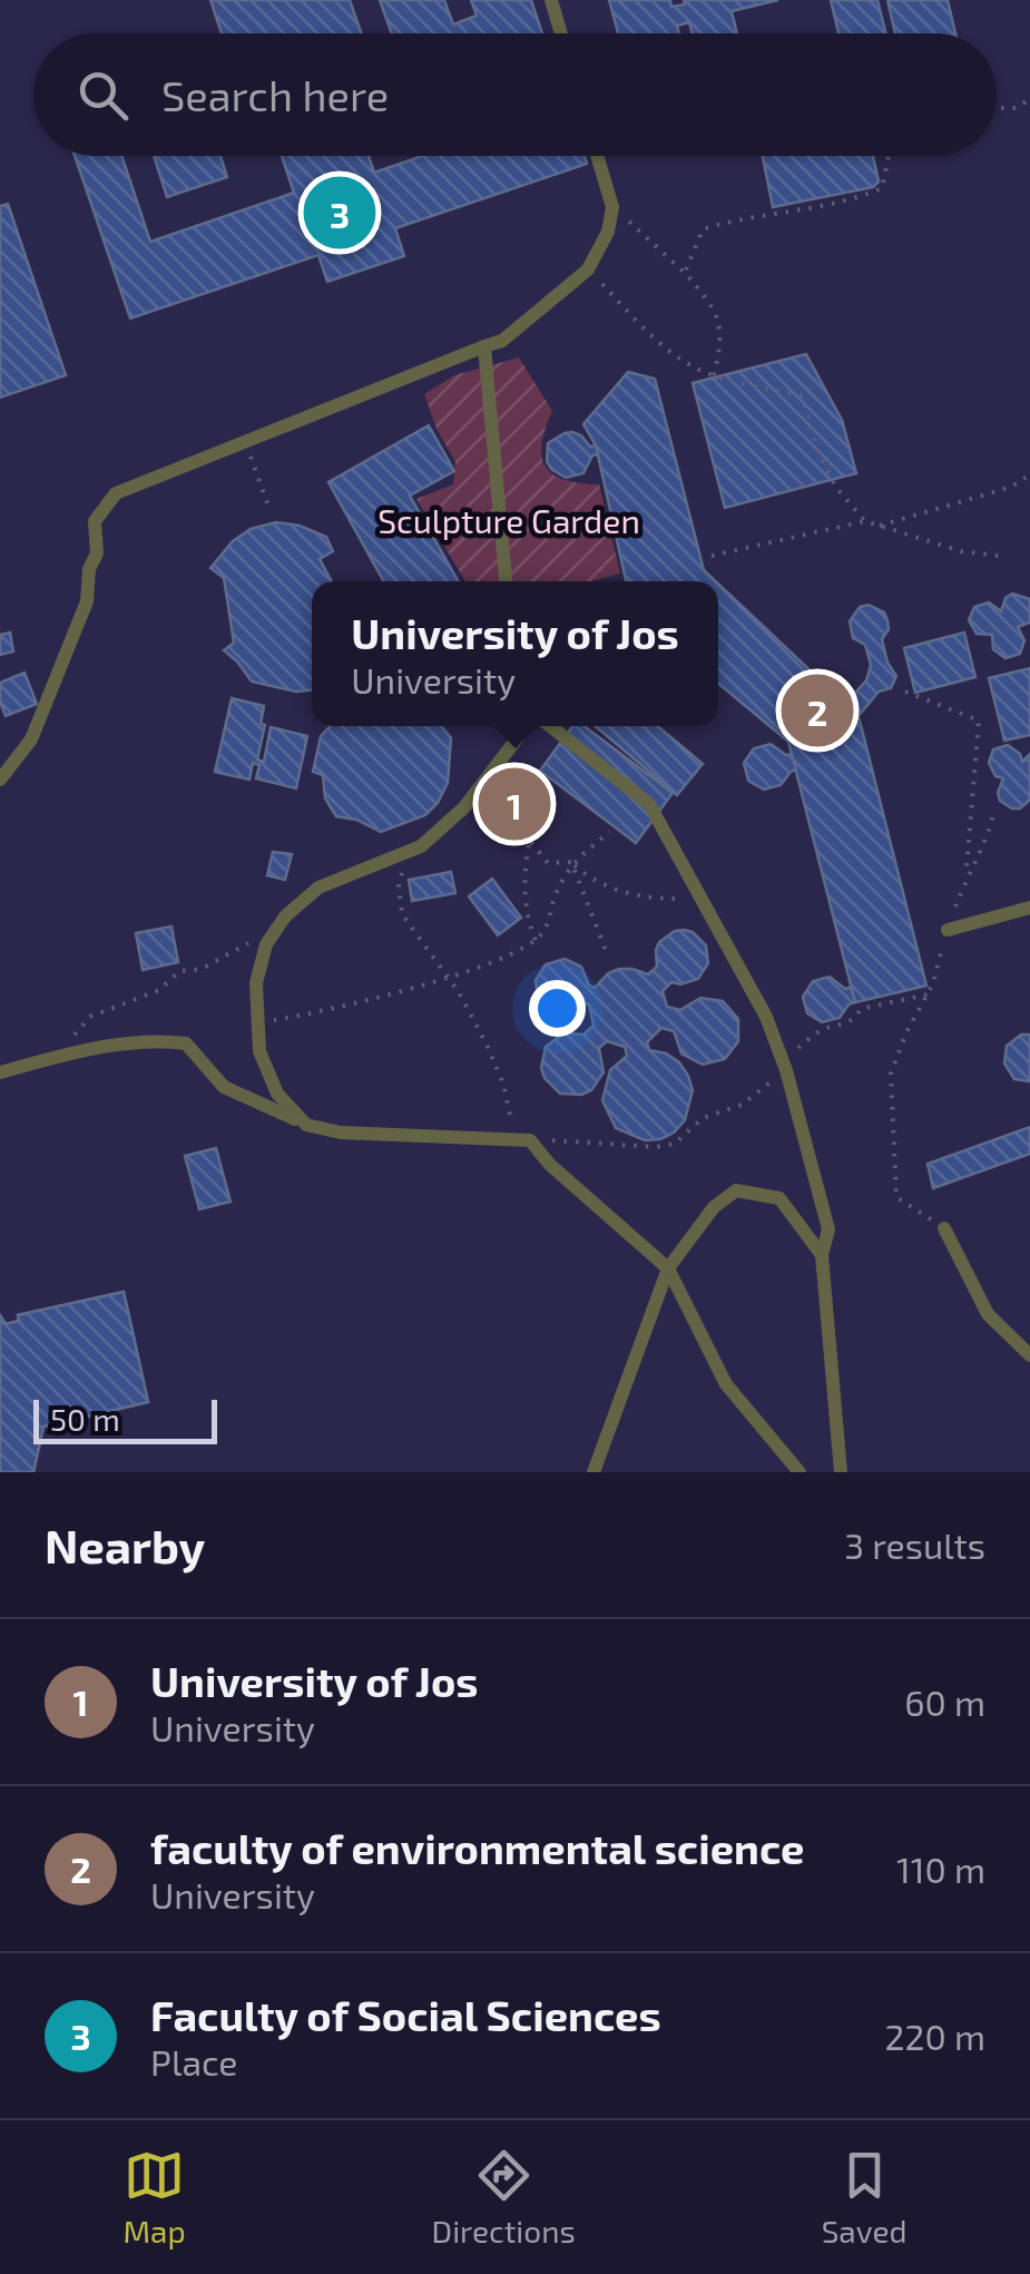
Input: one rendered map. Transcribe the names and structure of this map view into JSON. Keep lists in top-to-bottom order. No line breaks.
{"parks":["Sculpture Garden"],"scale_bar":"50 m","page":{"search":"Search here","pins":["3","2","1"],"popup":["University of Jos","University"],"scale":"50 m","heading":["Nearby","3 results"],"list":[{"mark":"1","name":"University of Jos","note":"University","value":"60 m"},{"mark":"2","name":"faculty of environmental science","note":"University","value":"110 m"},{"mark":"3","name":"Faculty of Social Sciences","note":"Place","value":"220 m"}],"nav":["Map","Directions","Saved"]}}
